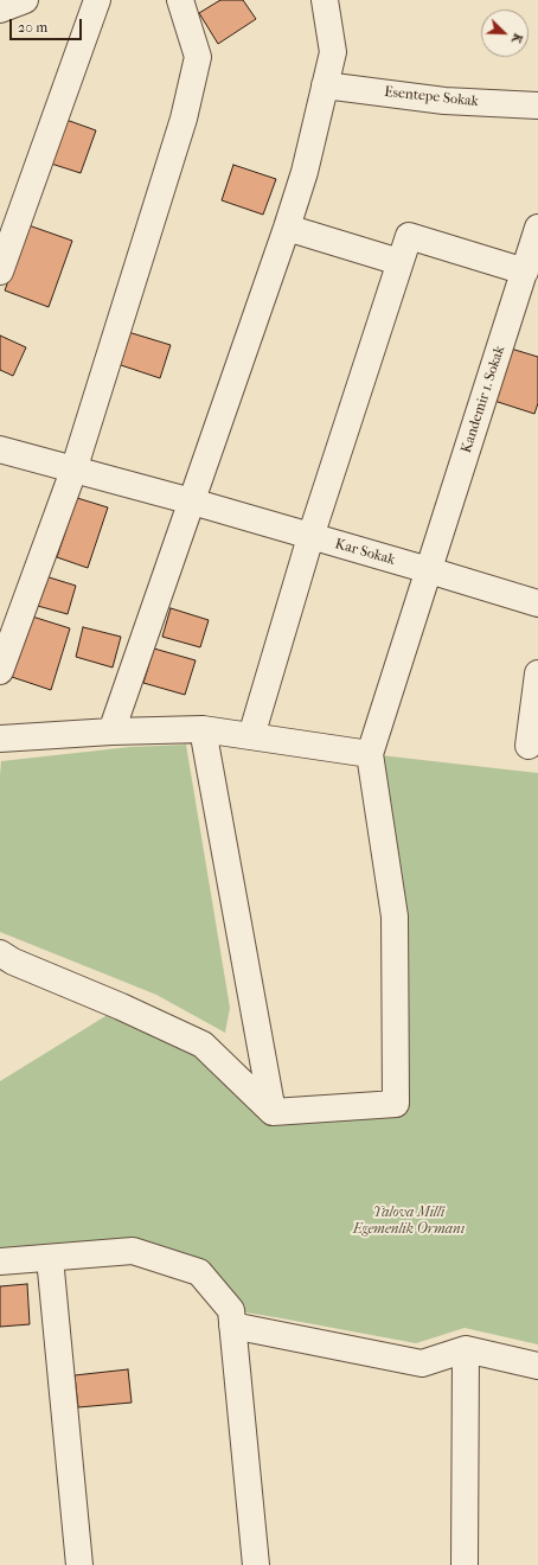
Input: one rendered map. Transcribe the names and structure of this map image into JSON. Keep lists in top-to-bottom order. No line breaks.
{"streets":{"street":["Esentepe Sokak","Kandemir 1. Sokak","Kar Sokak"]},"crossings":[["Kandemir 1. Sokak","Kar Sokak"]],"parks":["Yalova Millî Egemenlik Ormanı"],"scale_bar":"20 m","north":"bottom right"}
